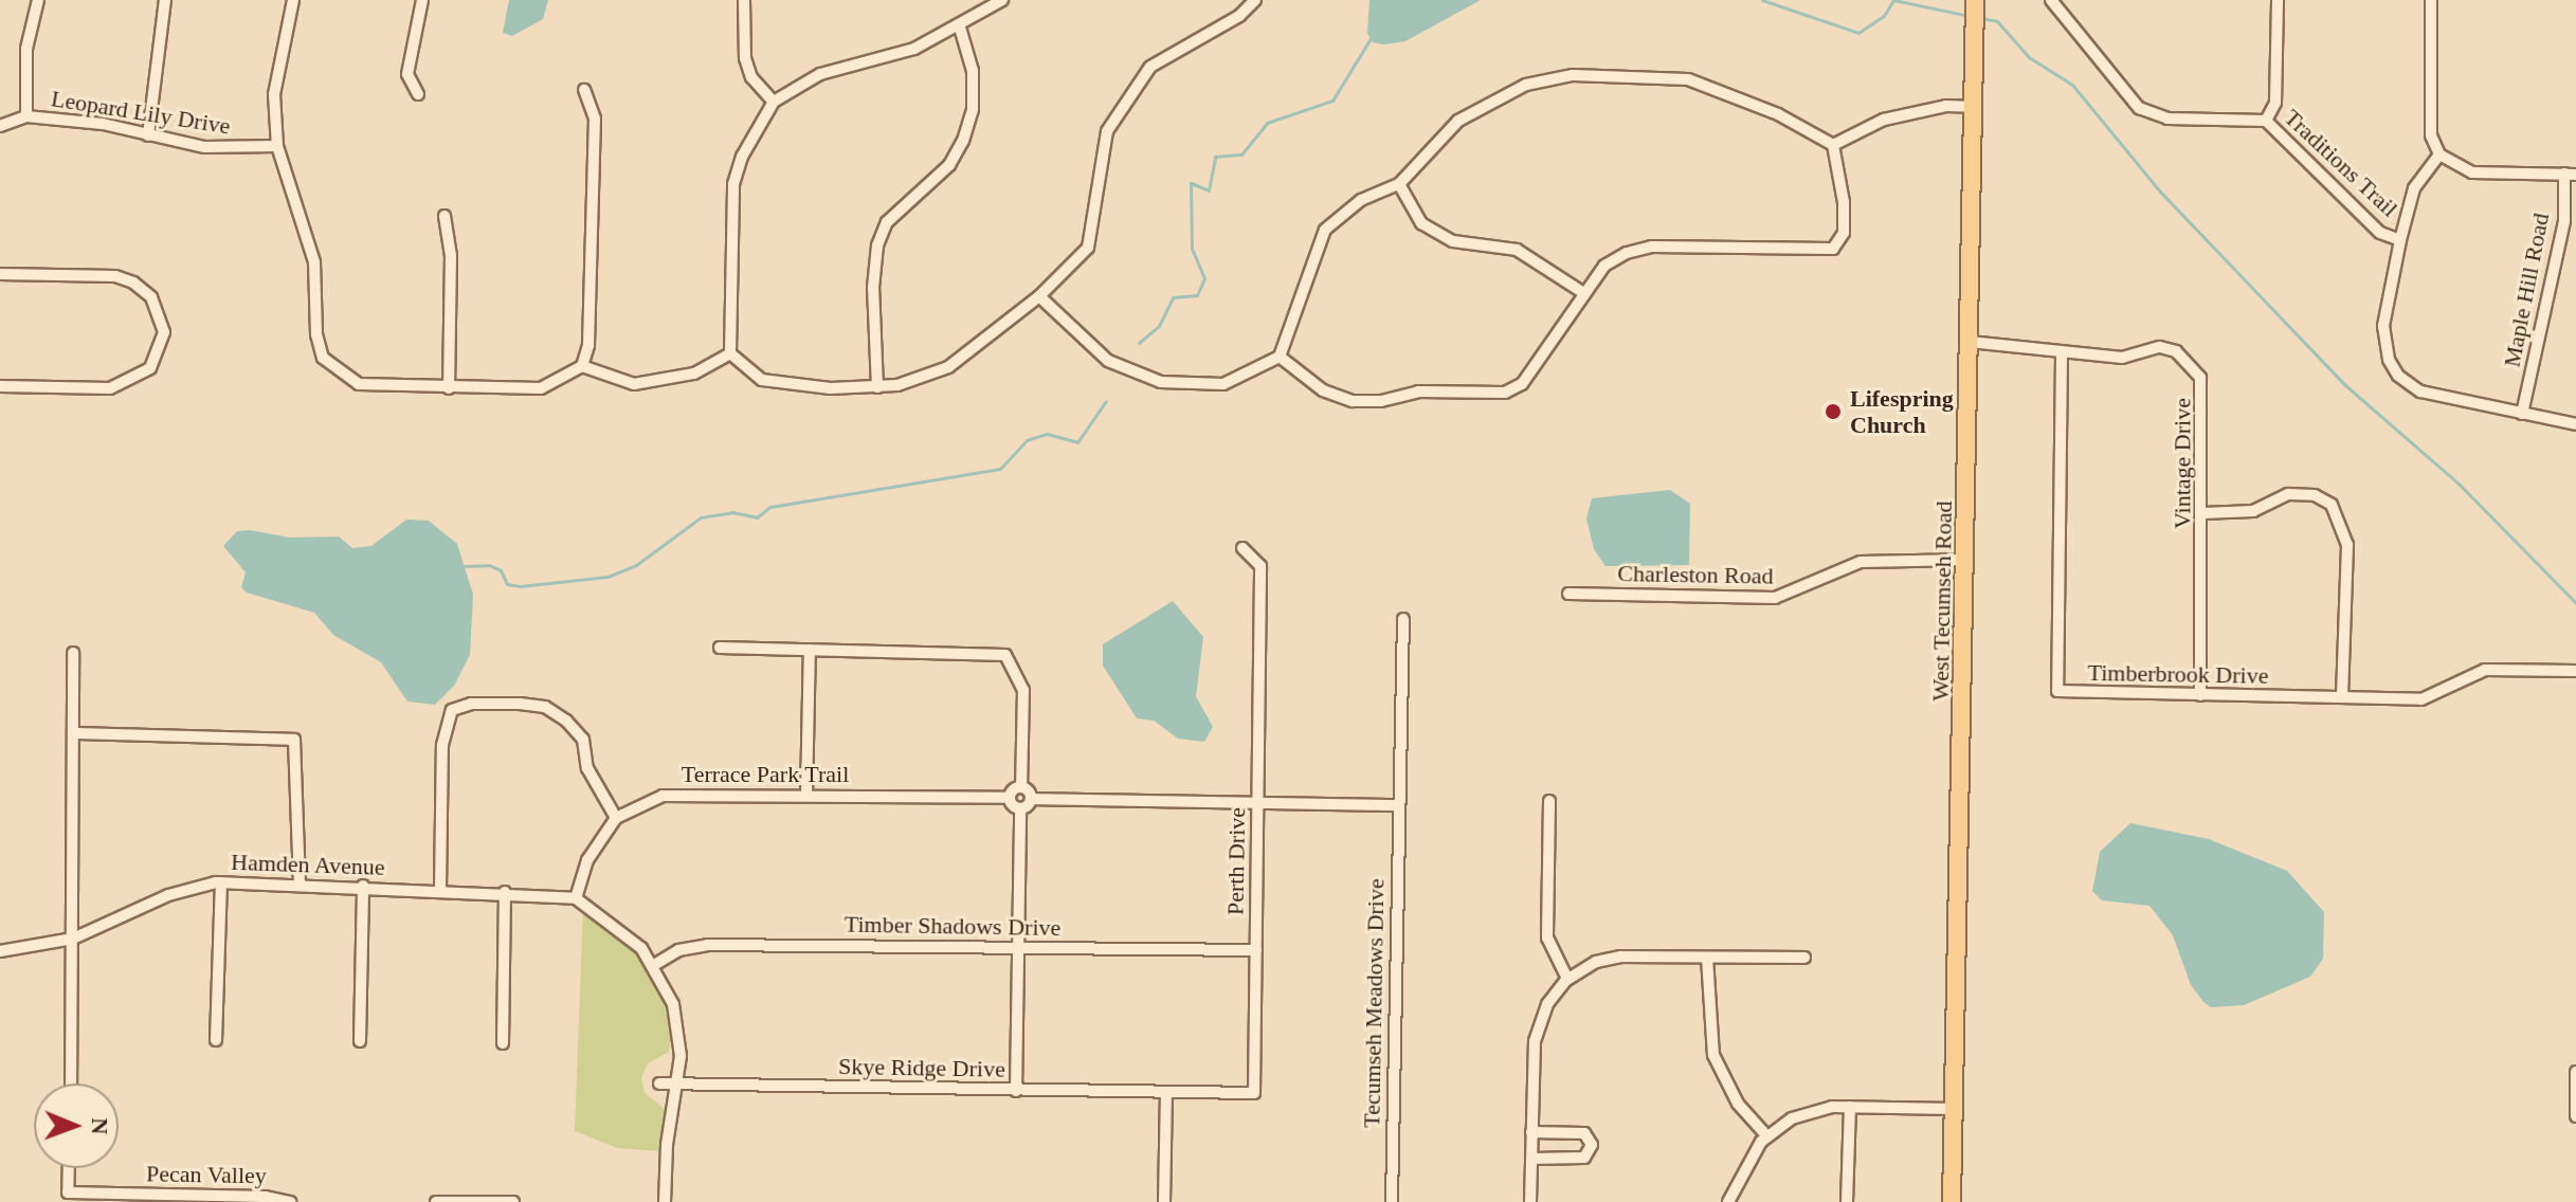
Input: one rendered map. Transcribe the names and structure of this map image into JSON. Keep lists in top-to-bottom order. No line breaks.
{"streets":{"main road":["West Tecumseh Road"],"street":["Leopard Lily Drive","Traditions Trail","Maple Hill Road","Vintage Drive","Charleston Road","Timberbrook Drive","Terrace Park Trail","Perth Drive","Hamden Avenue","Timber Shadows Drive","Tecumseh Meadows Drive","Skye Ridge Drive","Pecan Valley"]},"crossings":[["Vintage Drive","West Tecumseh Road"],["Vintage Drive","Timberbrook Drive"],["Charleston Road","West Tecumseh Road"],["Perth Drive","Timber Shadows Drive"],["Perth Drive","Skye Ridge Drive"]],"places":["Lifespring Church"],"north":"right"}
